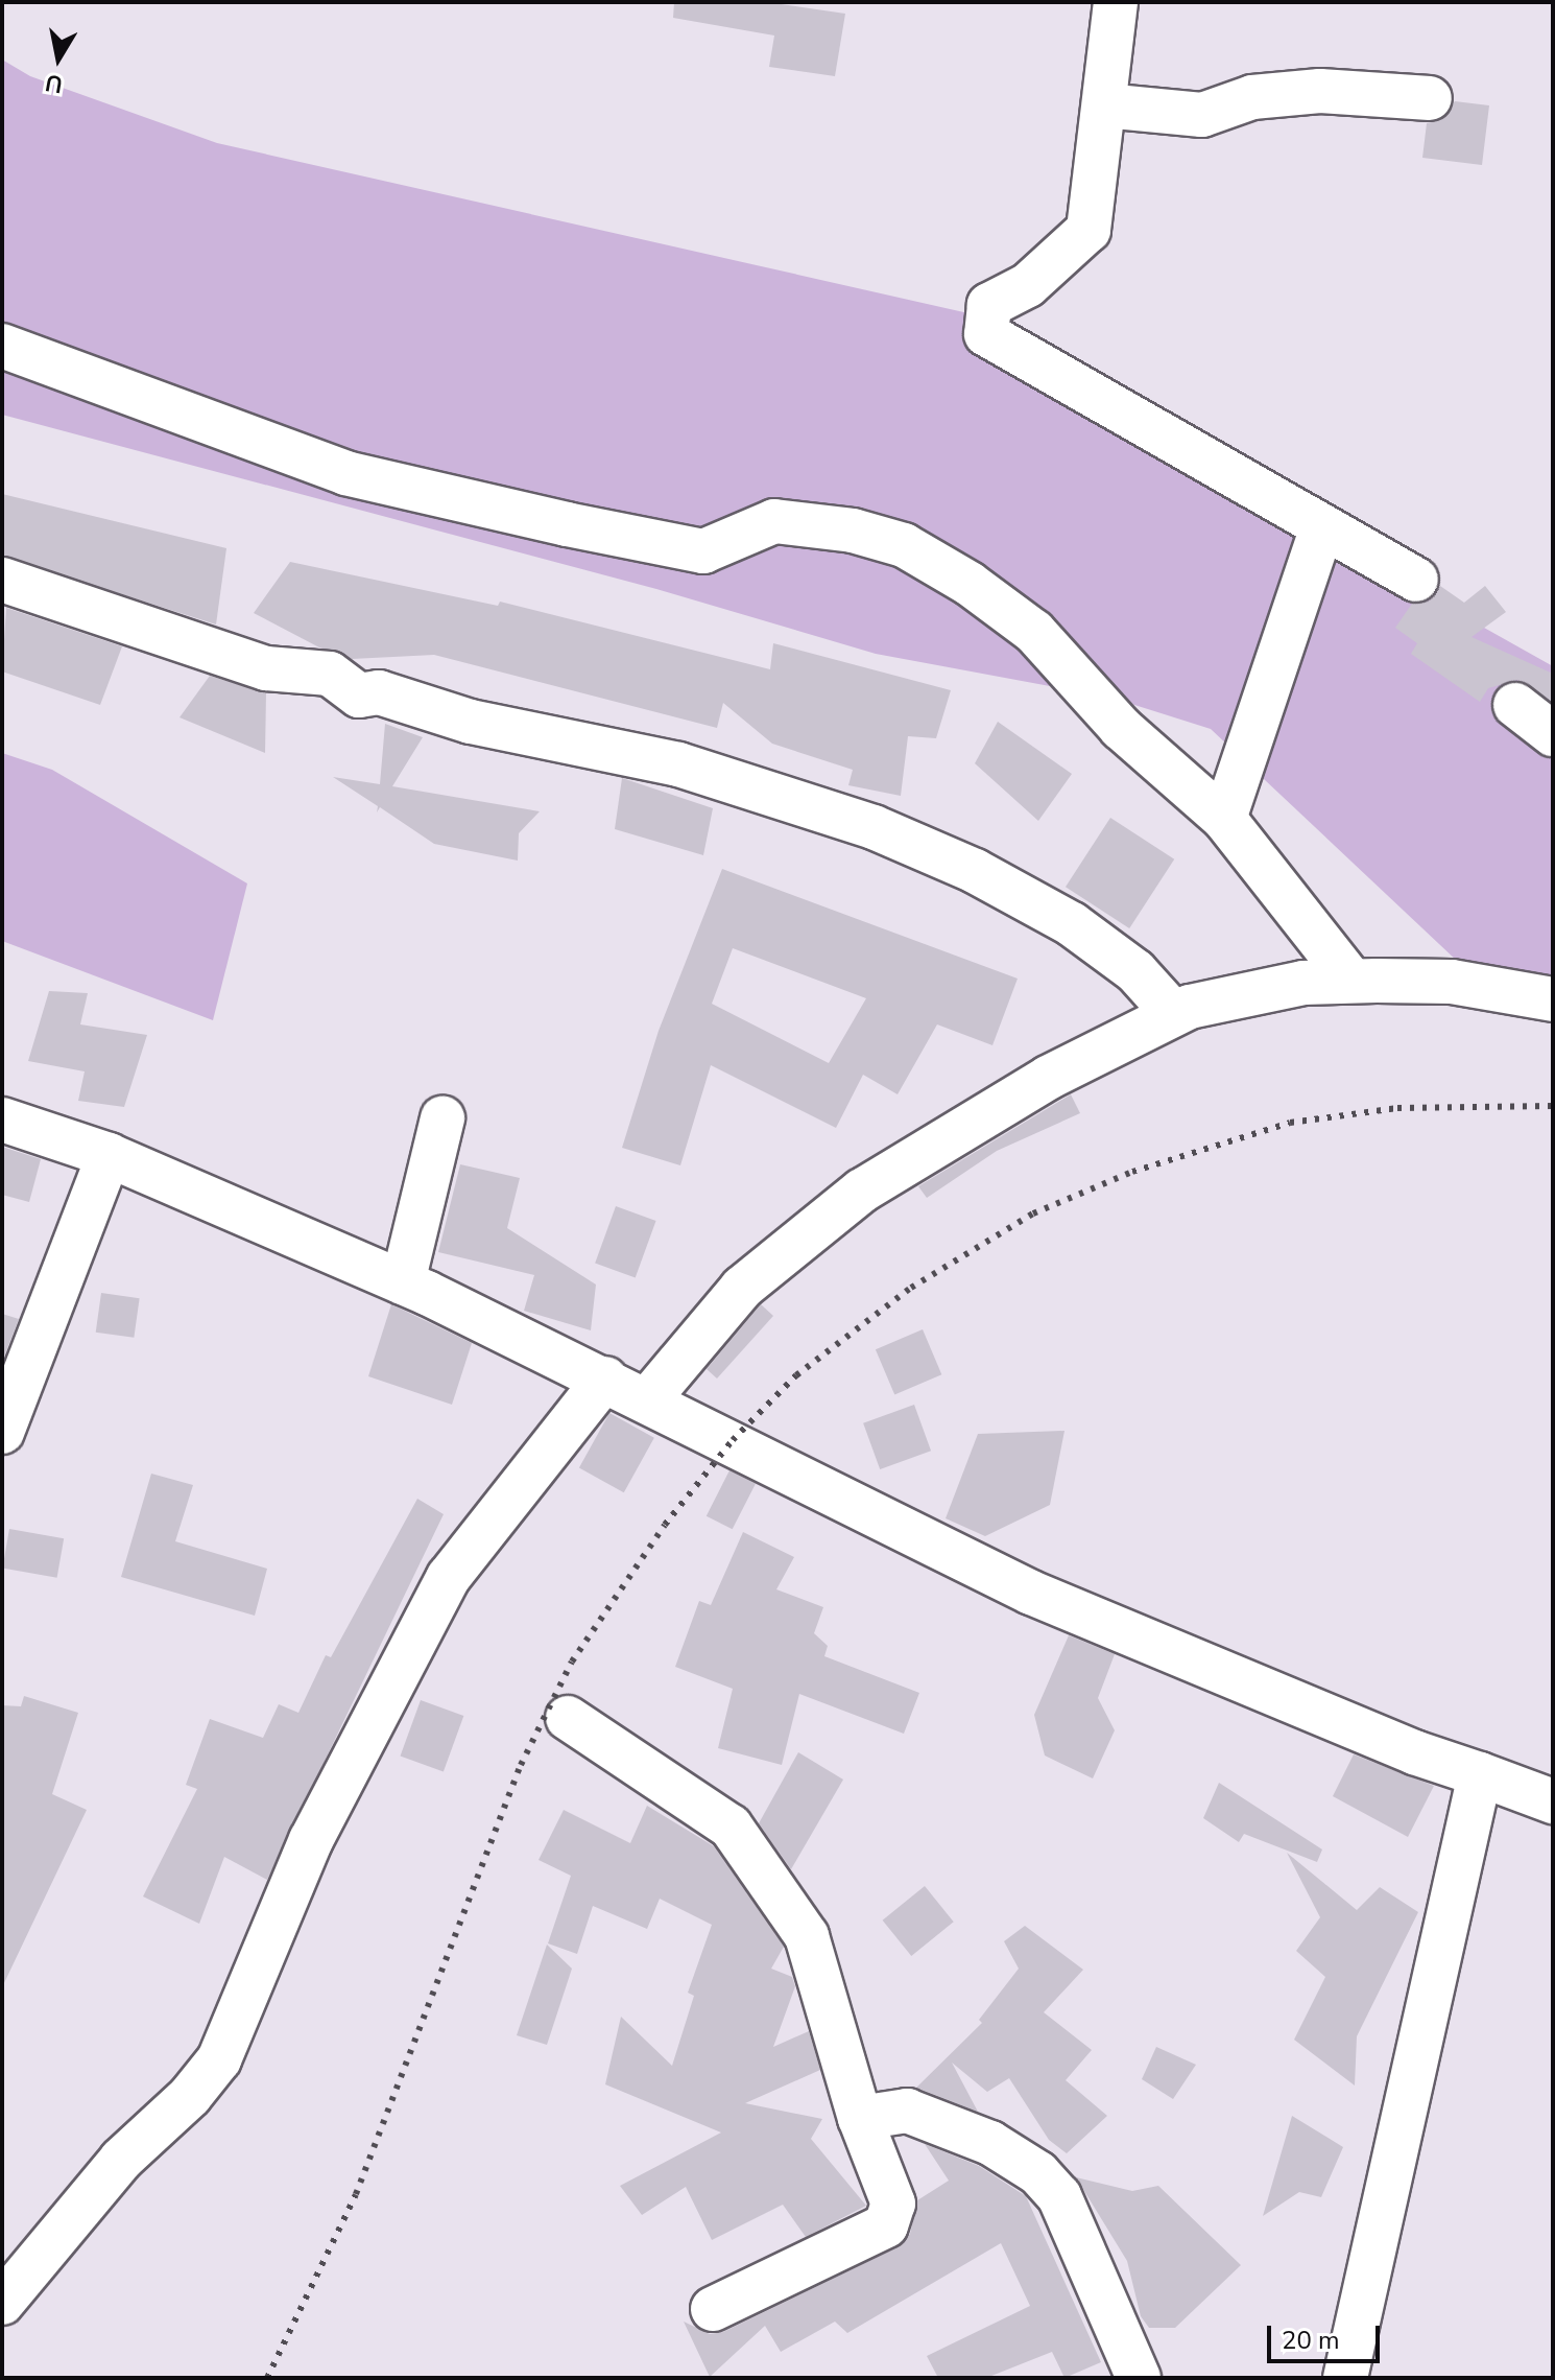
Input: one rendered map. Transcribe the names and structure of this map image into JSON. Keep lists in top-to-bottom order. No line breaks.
{"scale_bar":"20 m","north":"bottom"}
